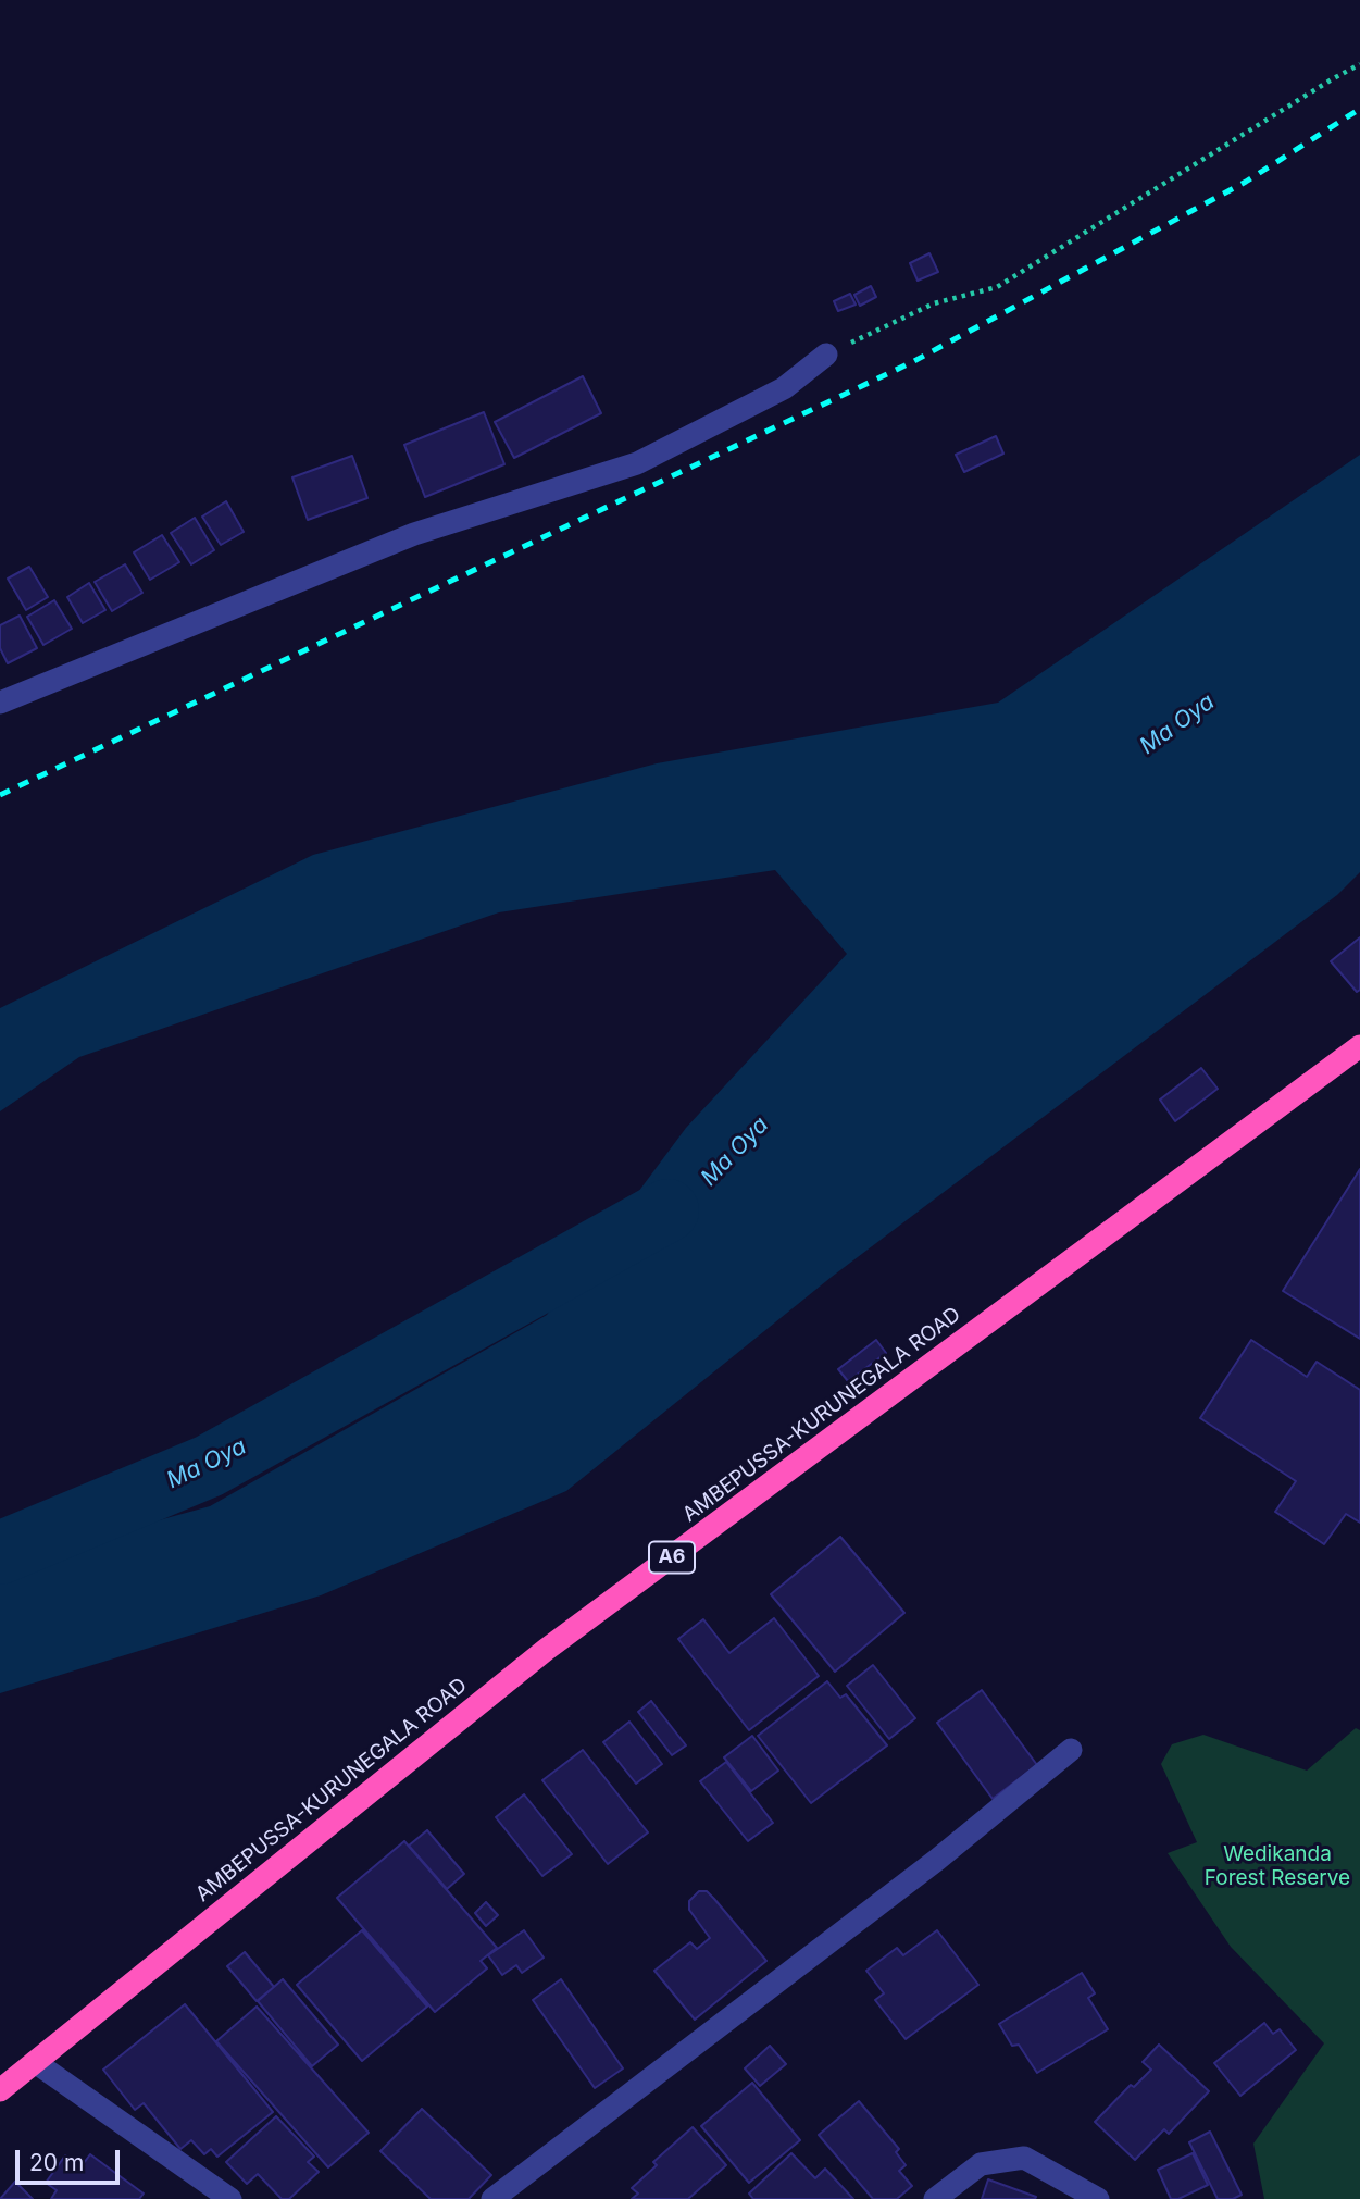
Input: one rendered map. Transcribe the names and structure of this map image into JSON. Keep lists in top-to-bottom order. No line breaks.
{"streets":{"highway":["AMBEPUSSA-KURUNEGALA ROAD","A6"]},"water":["Ma Oya"],"parks":["Wedikanda Forest Reserve"],"scale_bar":"20 m"}
